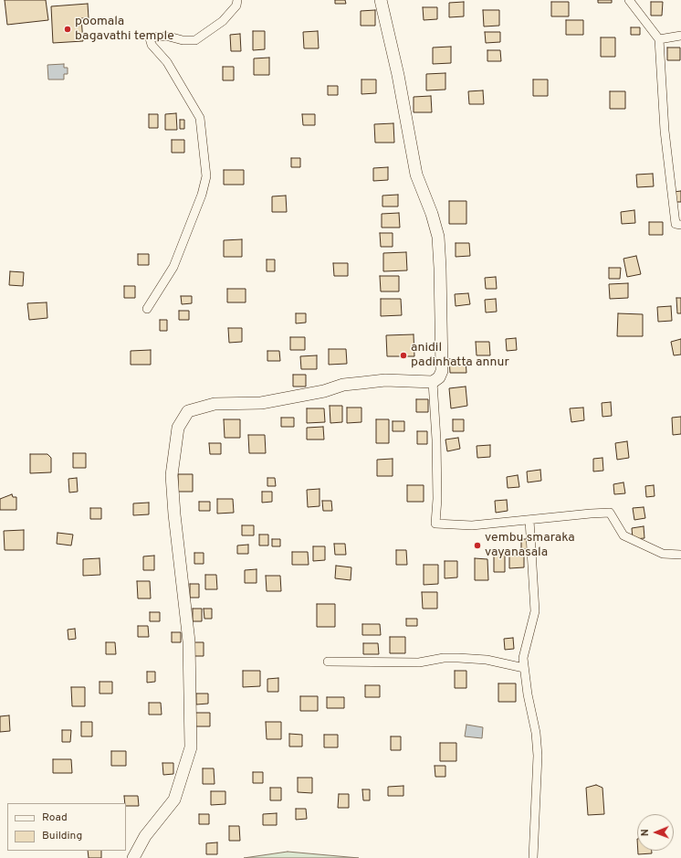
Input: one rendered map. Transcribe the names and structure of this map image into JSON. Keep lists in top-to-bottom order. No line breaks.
{"places":["poomala bagavathi temple","anidil padinhatta annur","vembu smaraka vayanasala"],"legend":["Road","Building"],"north":"left"}
